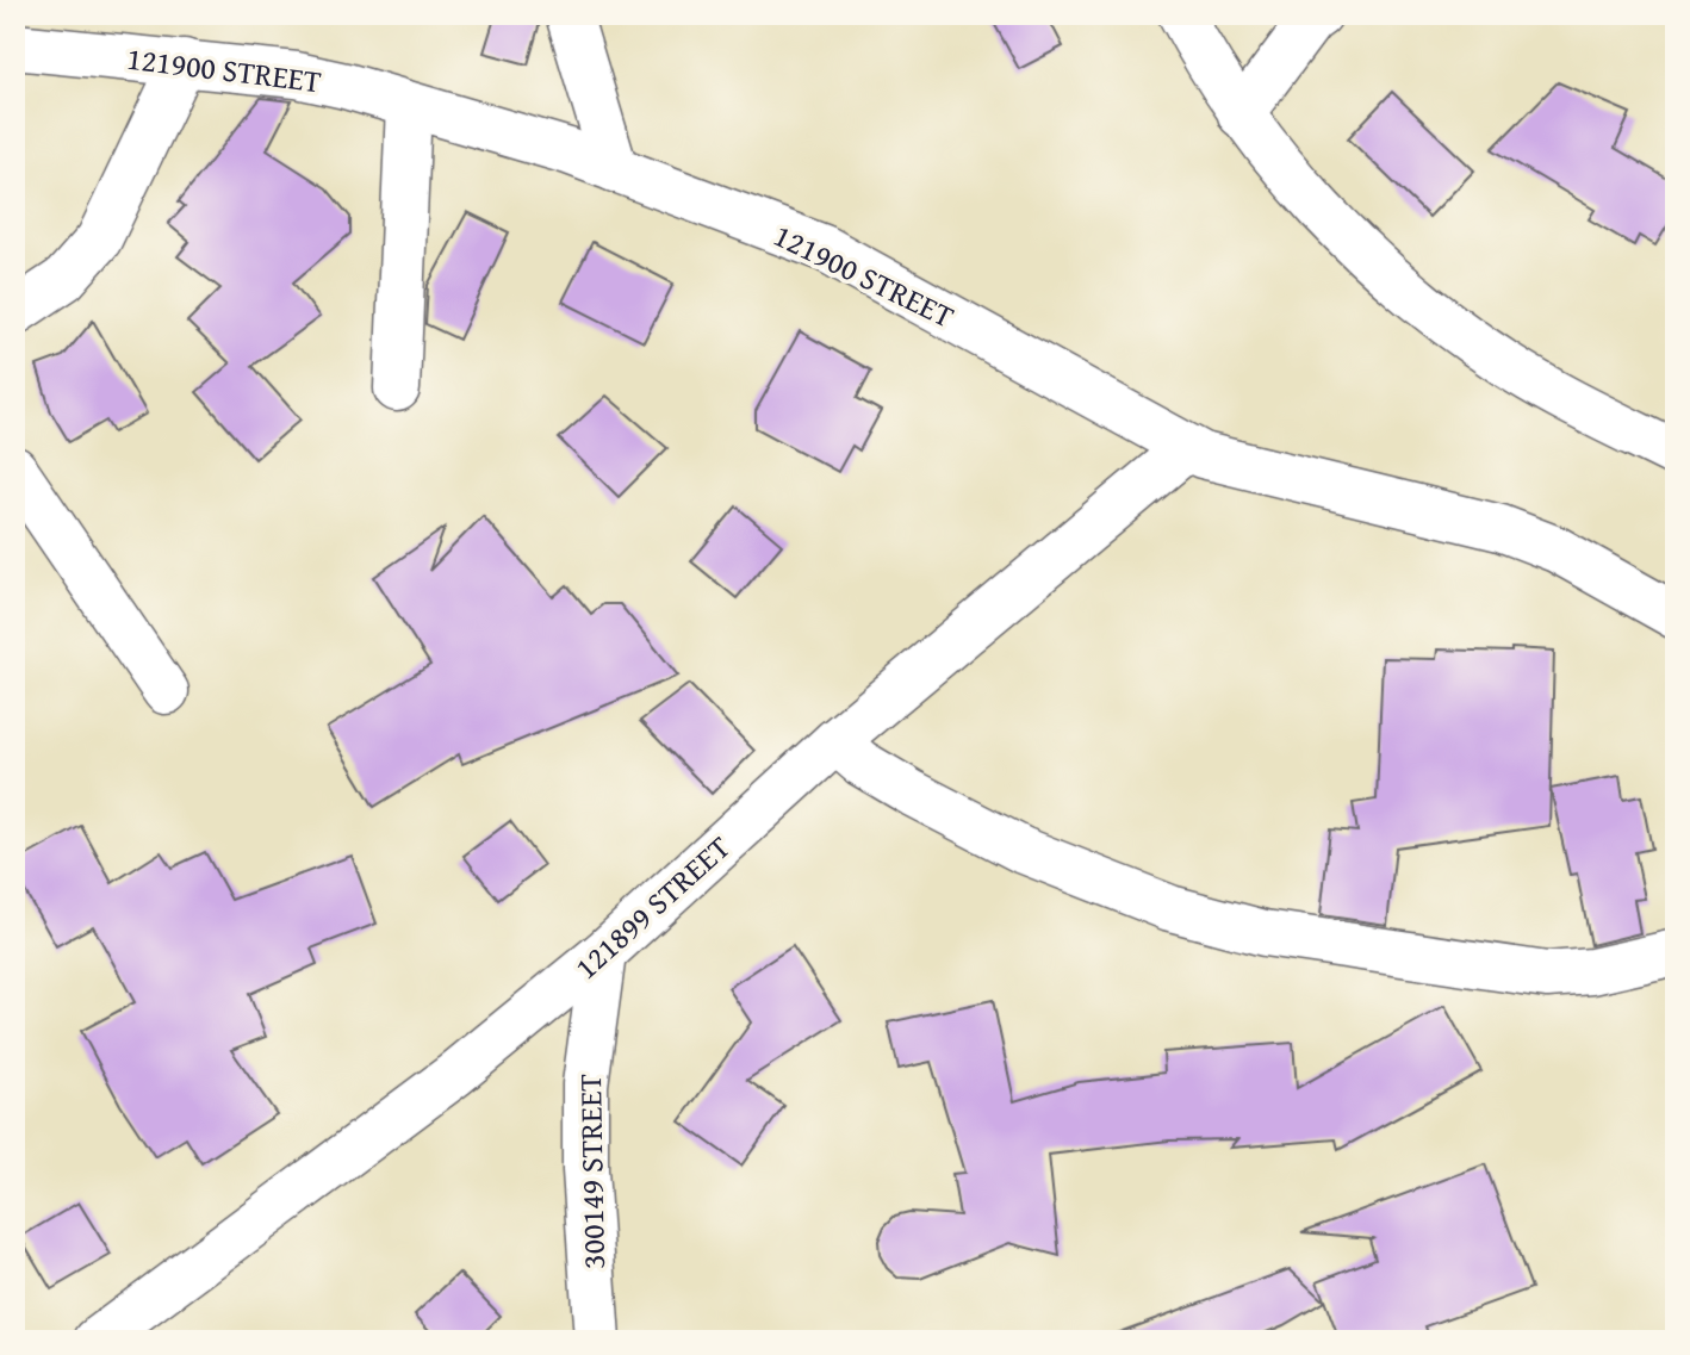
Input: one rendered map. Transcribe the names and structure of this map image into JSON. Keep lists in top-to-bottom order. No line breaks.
{"streets":{"street":["121900 STREET","121899 STREET","300149 STREET"]},"crossings":[["121900 STREET","121899 STREET"],["121899 STREET","300149 STREET"]]}
